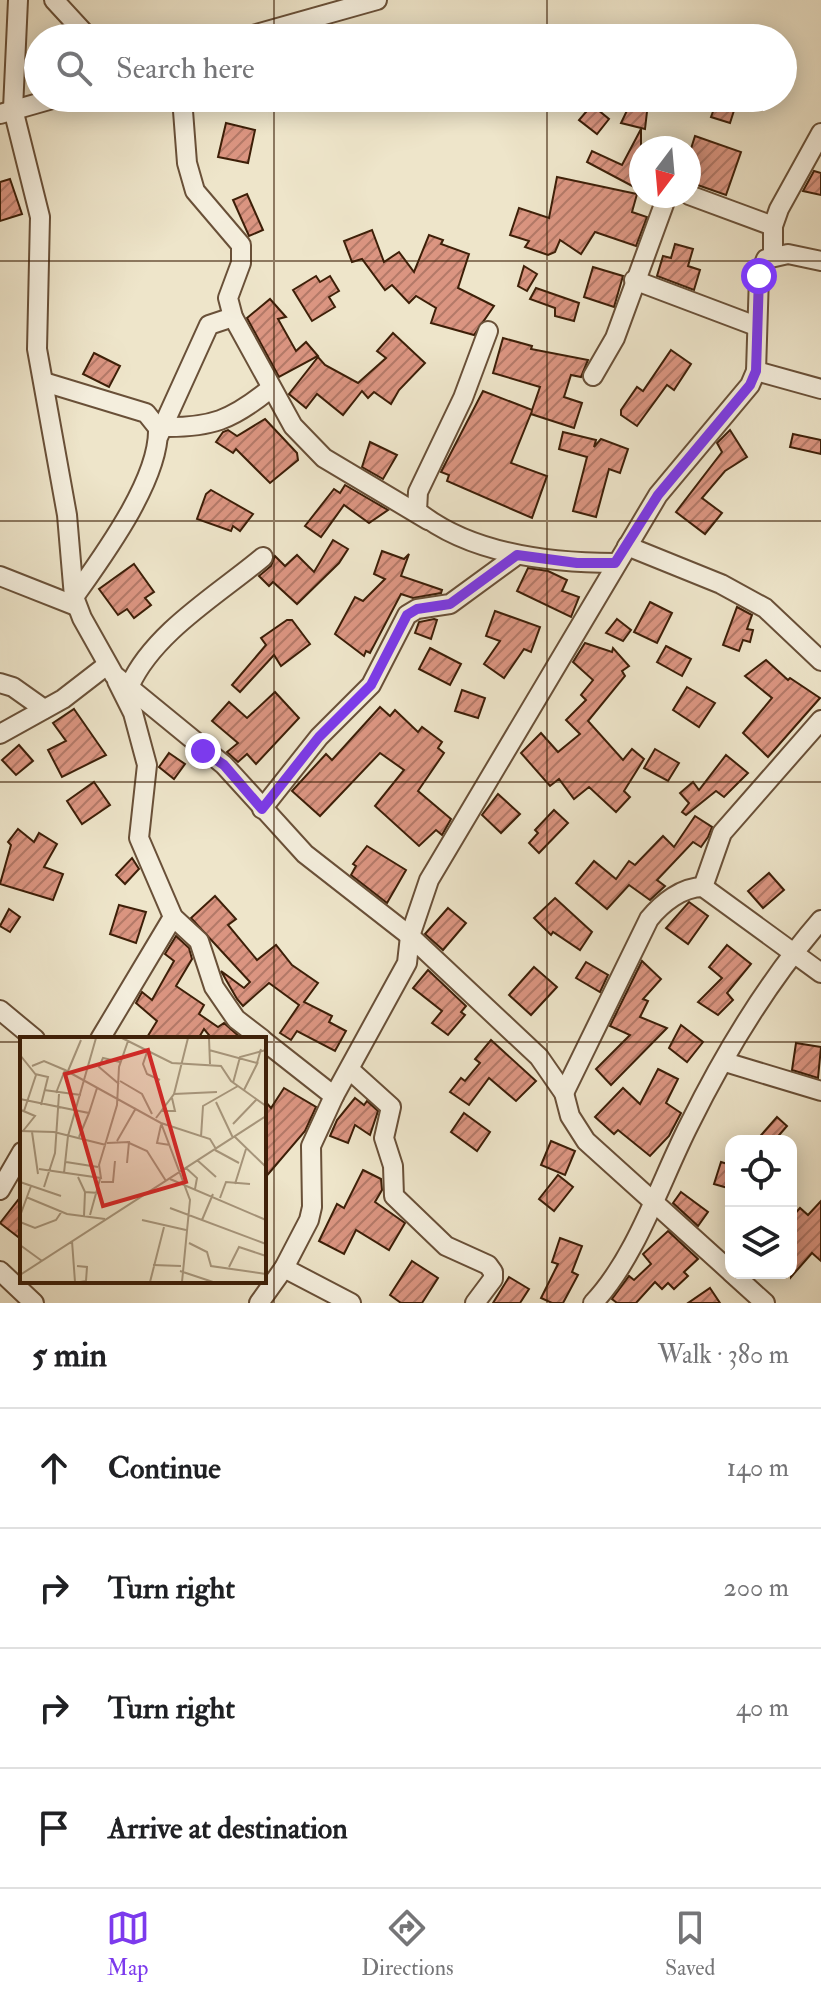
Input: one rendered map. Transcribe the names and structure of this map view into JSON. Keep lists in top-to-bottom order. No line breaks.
{"north":"bottom","page":{"search":"Search here","heading":["5 min","Walk · 380 m"],"list":[["Continue","140 m"],["Turn right","200 m"],["Turn right","40 m"],"Arrive at destination"],"nav":["Map","Directions","Saved"]}}
